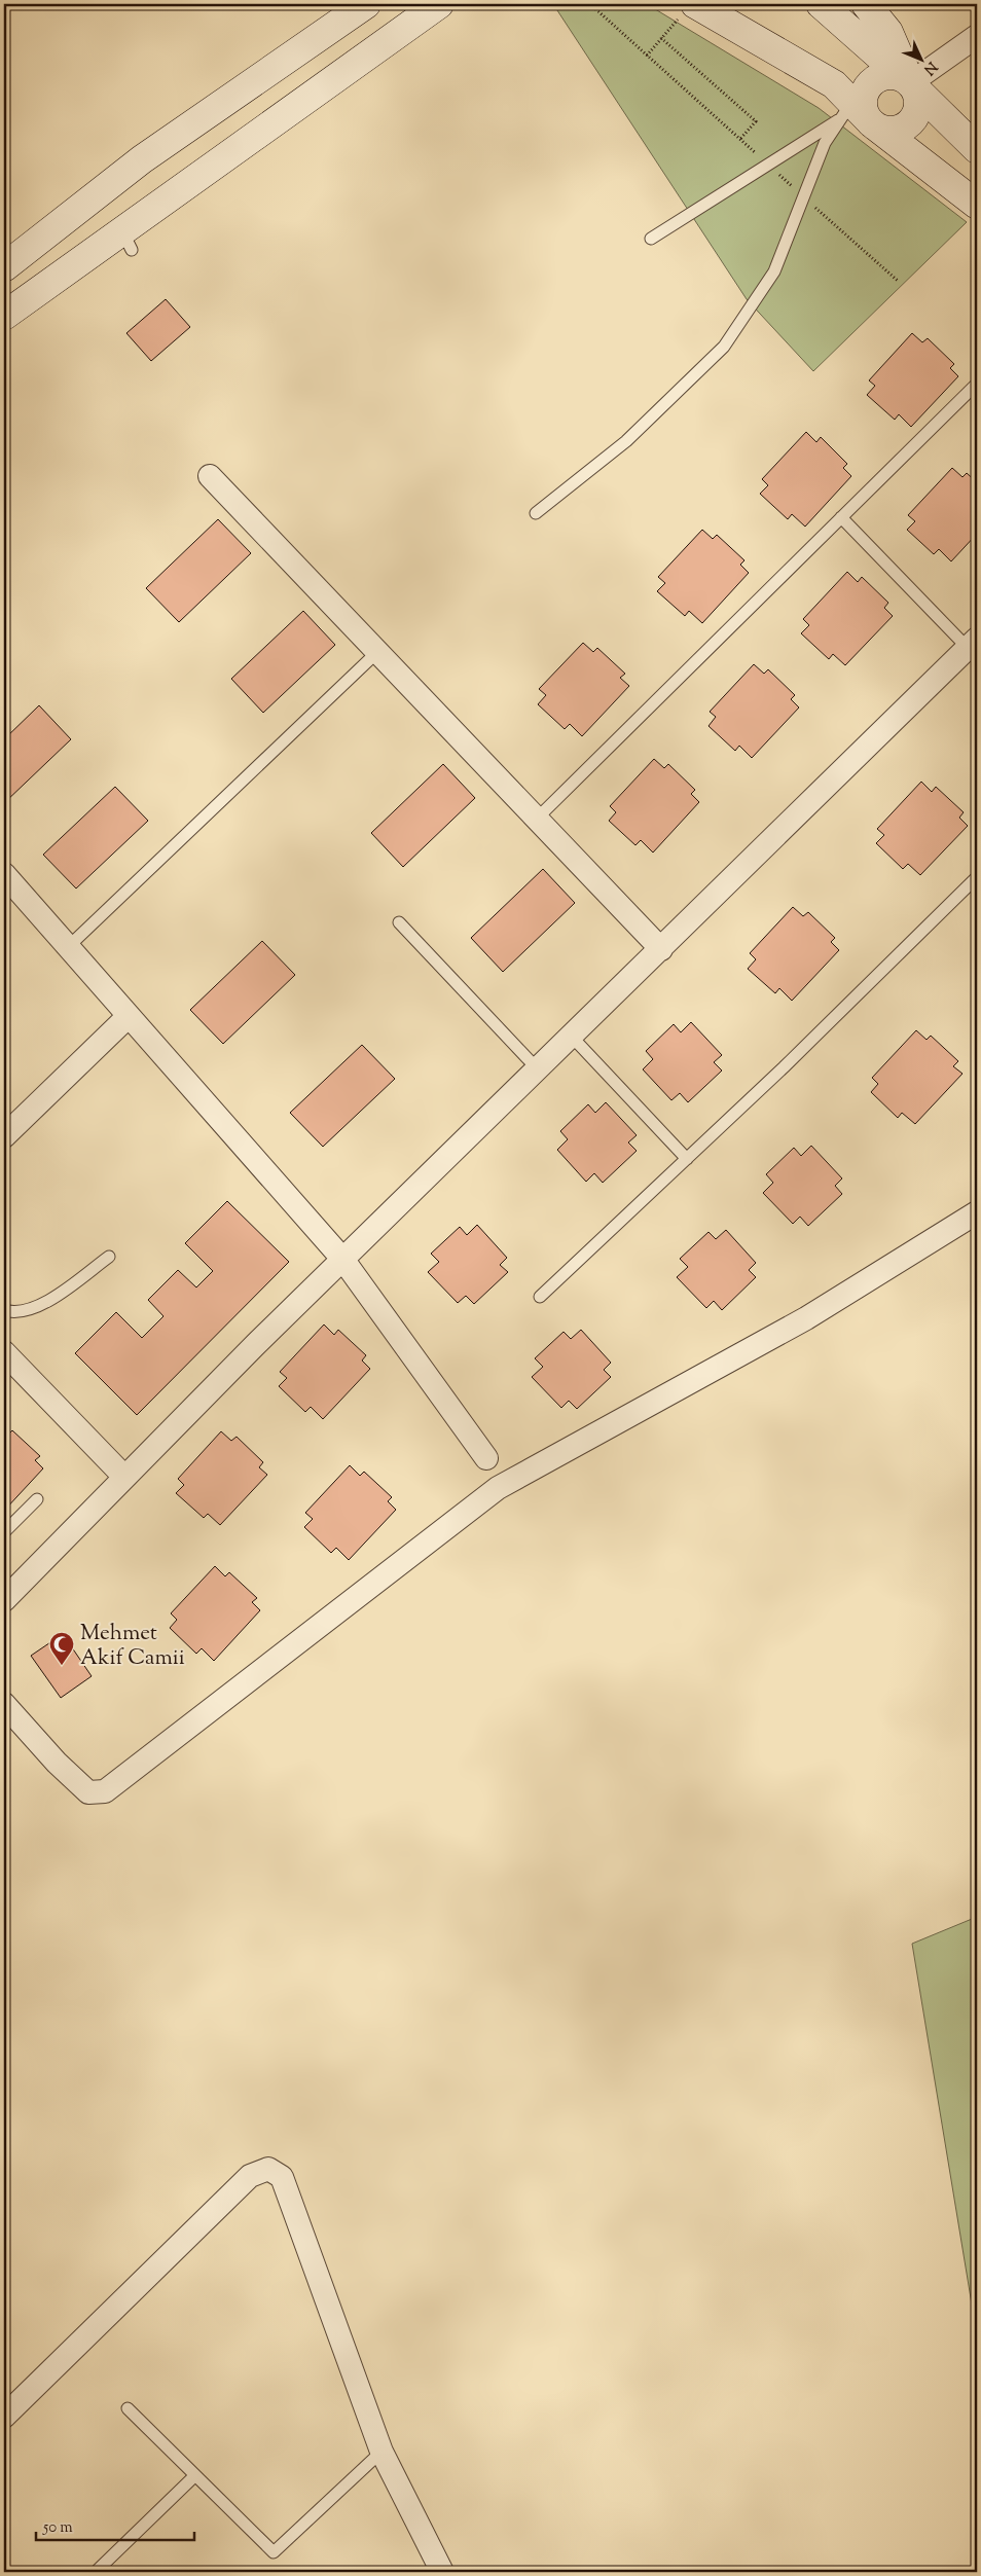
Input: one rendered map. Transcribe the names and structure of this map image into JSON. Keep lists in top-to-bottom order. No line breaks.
{"places":{"mosque":["Mehmet Akif Camii"]},"scale_bar":"50 m","north":"bottom right"}
